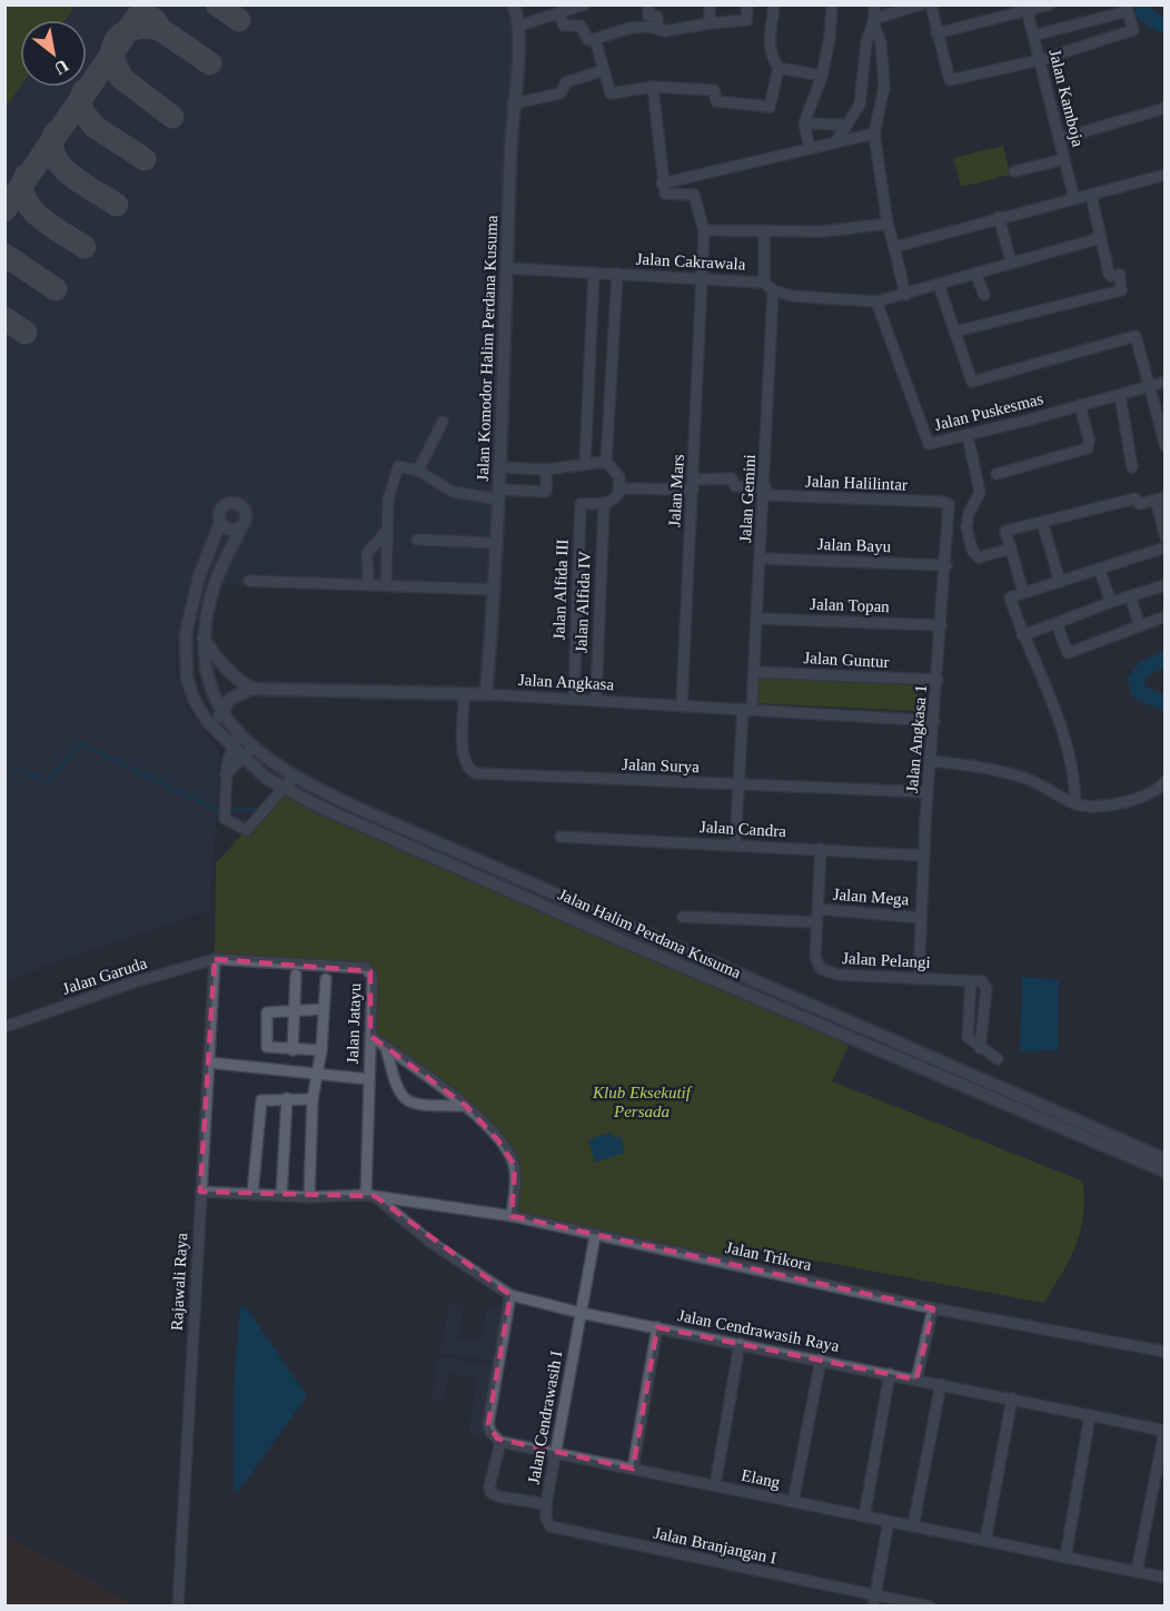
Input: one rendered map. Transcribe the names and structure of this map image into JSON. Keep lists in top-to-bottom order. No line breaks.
{"streets":{"street":["Jalan Kamboja","Jalan Cakrawala","Jalan Komodor Halim Perdana Kusuma","Jalan Puskesmas","Jalan Halilintar","Jalan Mars","Jalan Gemini","Jalan Bayu","Jalan Alfida III","Jalan Alfida IV","Jalan Topan","Jalan Guntur","Jalan Angkasa","Jalan Angkasa 1","Jalan Surya","Jalan Candra","Jalan Mega","Jalan Halim Perdana Kusuma","Jalan Pelangi","Jalan Garuda","Jalan Jatayu","Jalan Trikora","Rajawali Raya","Jalan Cendrawasih Raya","Jalan Cendrawasih I","Elang","Jalan Branjangan I"]},"crossings":[["Jalan Cakrawala","Jalan Komodor Halim Perdana Kusuma"],["Jalan Cakrawala","Jalan Mars"],["Jalan Cakrawala","Jalan Gemini"],["Jalan Komodor Halim Perdana Kusuma","Jalan Angkasa"],["Jalan Halilintar","Jalan Mars"],["Jalan Halilintar","Jalan Gemini"],["Jalan Halilintar","Jalan Angkasa 1"],["Jalan Mars","Jalan Angkasa"],["Jalan Gemini","Jalan Bayu"],["Jalan Gemini","Jalan Topan"],["Jalan Gemini","Jalan Guntur"],["Jalan Gemini","Jalan Angkasa"],["Jalan Gemini","Jalan Surya"],["Jalan Gemini","Jalan Candra"],["Jalan Bayu","Jalan Angkasa 1"],["Jalan Alfida III","Jalan Alfida IV"],["Jalan Alfida III","Jalan Angkasa"],["Jalan Alfida IV","Jalan Angkasa"],["Jalan Topan","Jalan Angkasa 1"],["Jalan Guntur","Jalan Angkasa 1"],["Jalan Angkasa","Jalan Angkasa 1"],["Jalan Angkasa","Jalan Surya"],["Jalan Angkasa 1","Jalan Surya"],["Jalan Angkasa 1","Jalan Candra"],["Jalan Angkasa 1","Jalan Mega"],["Jalan Angkasa 1","Jalan Pelangi"],["Jalan Candra","Jalan Pelangi"],["Jalan Mega","Jalan Pelangi"],["Jalan Garuda","Jalan Jatayu"],["Jalan Garuda","Rajawali Raya"],["Jalan Jatayu","Jalan Trikora"],["Jalan Jatayu","Rajawali Raya"],["Jalan Jatayu","Jalan Cendrawasih Raya"],["Jalan Trikora","Rajawali Raya"],["Jalan Trikora","Jalan Cendrawasih Raya"],["Jalan Trikora","Jalan Cendrawasih I"],["Jalan Cendrawasih Raya","Jalan Cendrawasih I"],["Jalan Cendrawasih I","Elang"],["Jalan Cendrawasih I","Jalan Branjangan I"]],"parks":["Klub Eksekutif Persada"],"north":"bottom right"}
